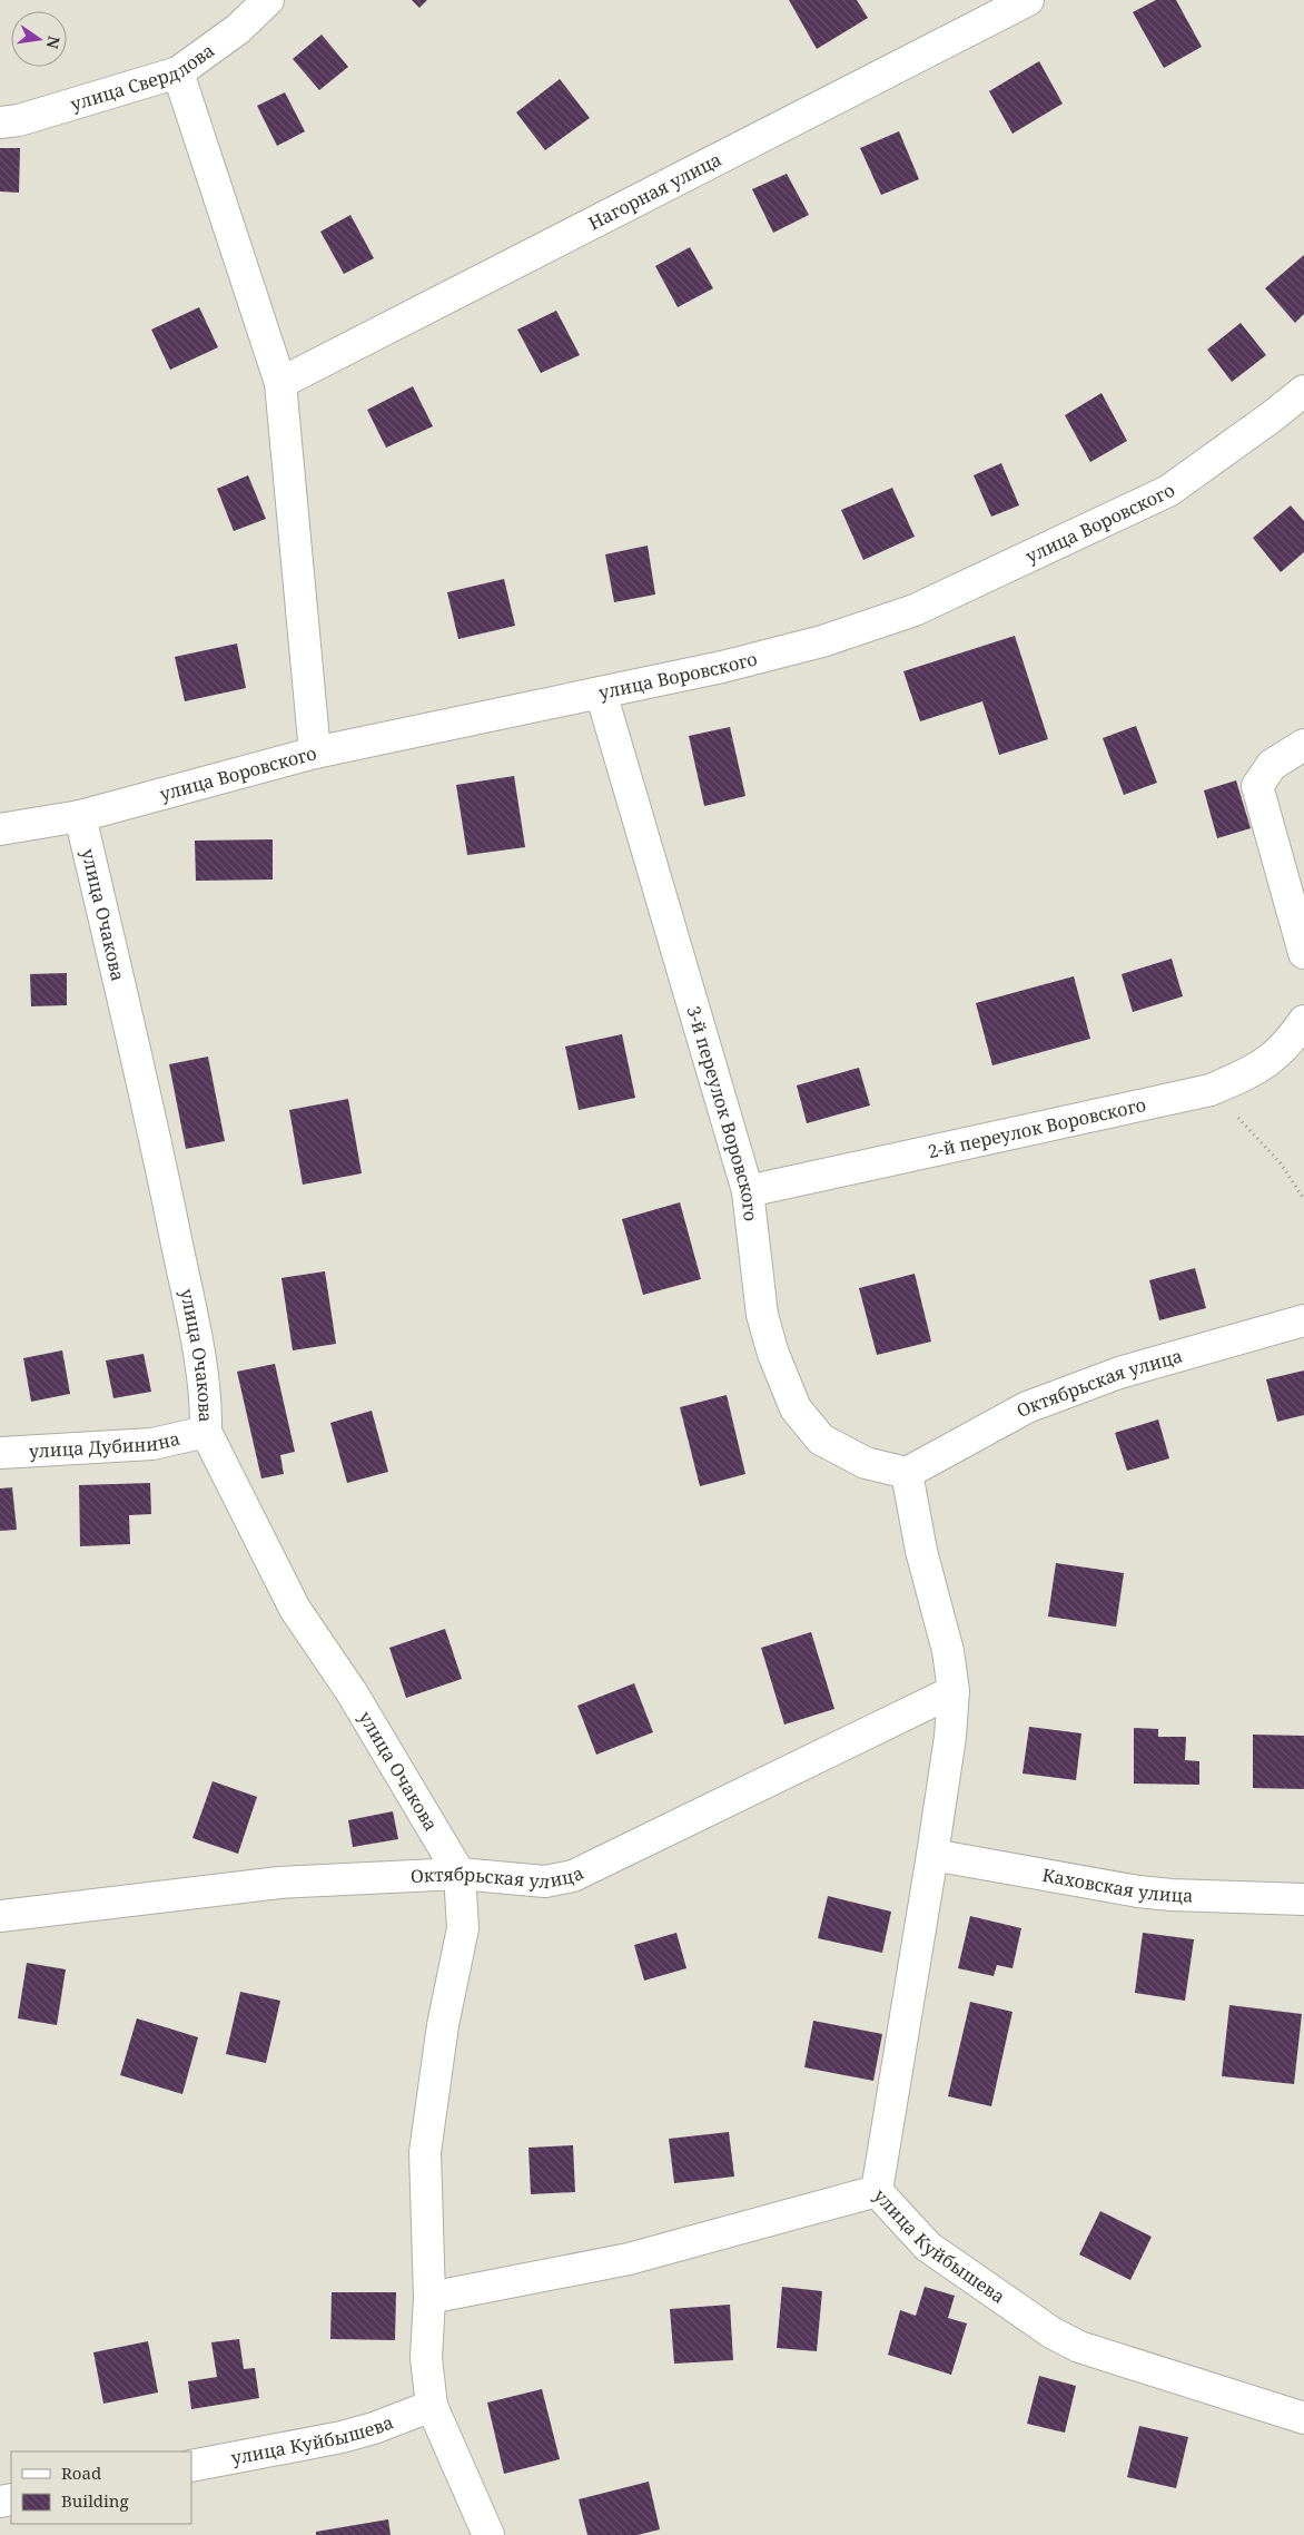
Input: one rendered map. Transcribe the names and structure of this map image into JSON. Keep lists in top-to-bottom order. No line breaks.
{"streets":{"street":["улица Свердлова","Нагорная улица","улица Воровского","улица Очакова","3-й переулок Воровского","2-й переулок Воровского","Октябрьская улица","улица Дубинина","Каховская улица","улица Куйбышева"]},"crossings":[["улица Воровского","улица Очакова"],["улица Воровского","3-й переулок Воровского"],["улица Очакова","Октябрьская улица"],["улица Очакова","улица Дубинина"],["3-й переулок Воровского","2-й переулок Воровского"],["3-й переулок Воровского","Октябрьская улица"]],"legend":["Road","Building"],"north":"right"}
